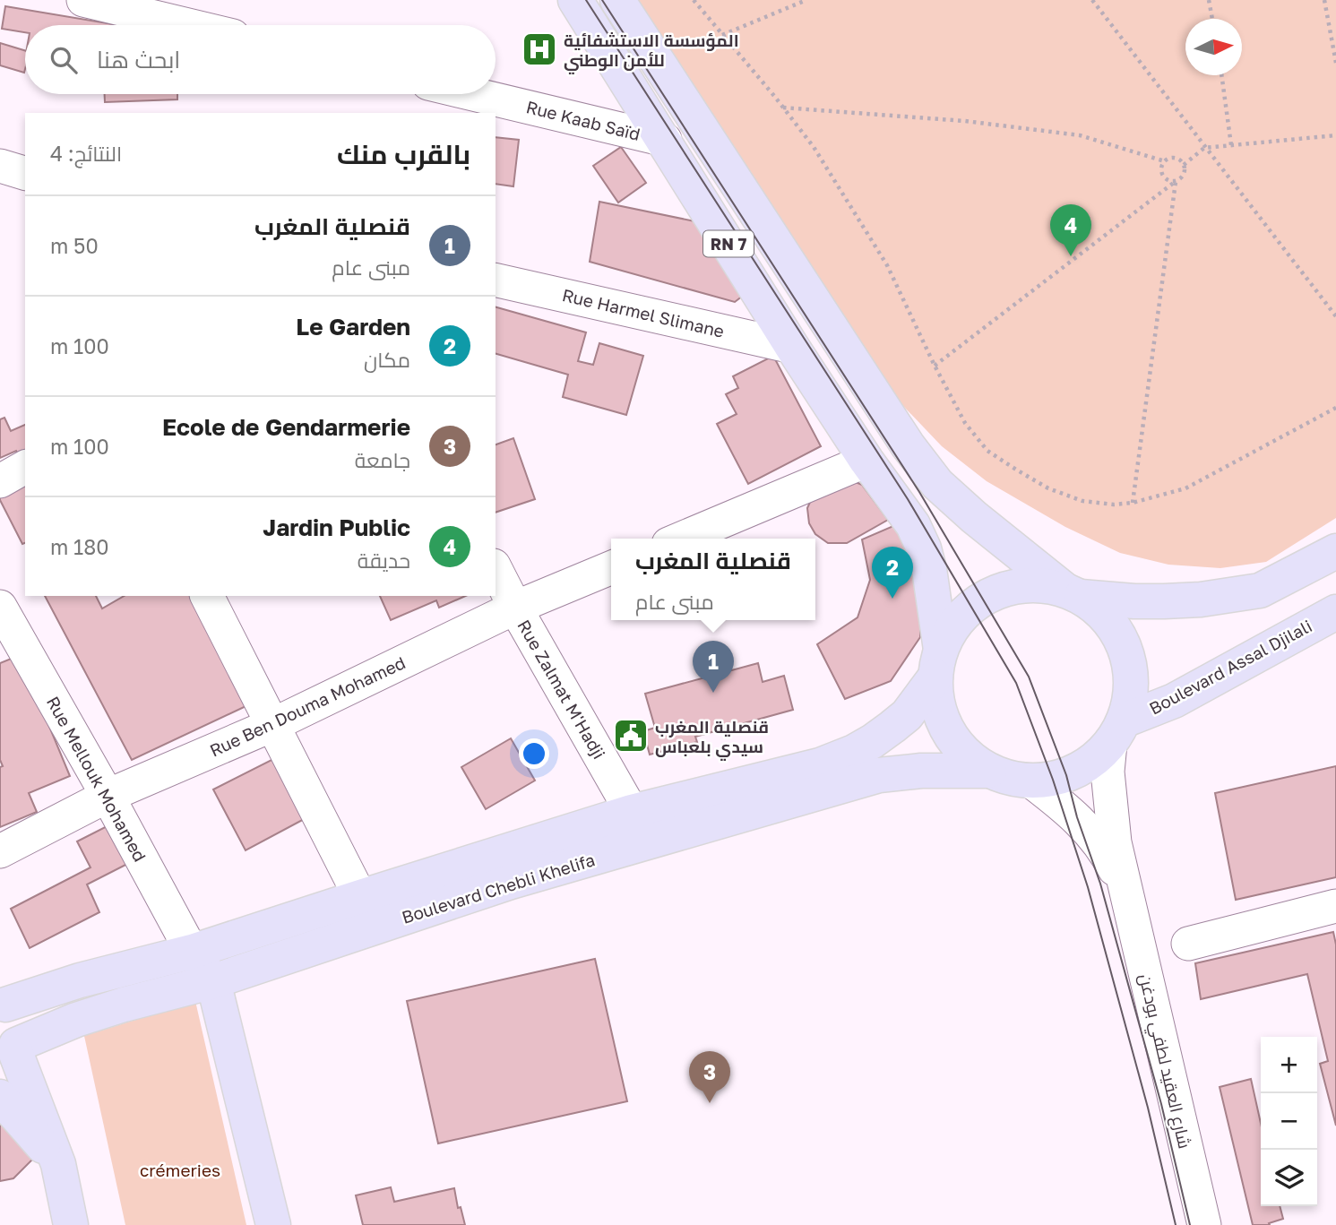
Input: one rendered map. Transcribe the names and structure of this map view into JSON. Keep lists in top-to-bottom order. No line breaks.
{"streets":{"main road":["RN 7","Boulevard Assal Djilali","Boulevard Chebli Khelifa"],"street":["Rue Kaab Saïd","Rue Harmel Slimane","Rue Zalmat M'Hadji","Rue Ben Douma Mohamed","Rue Mellouk Mohamed","شارع العقيد لطفي بودغن"]},"crossings":[["Rue Kaab Saïd","RN 7"],["RN 7","Rue Harmel Slimane"],["RN 7","Boulevard Assal Djilali"],["RN 7","Boulevard Chebli Khelifa"],["Boulevard Assal Djilali","Boulevard Chebli Khelifa"],["Rue Zalmat M'Hadji","Rue Ben Douma Mohamed"],["Rue Ben Douma Mohamed","Rue Mellouk Mohamed"]],"parks":["crémeries"],"places":{"hospital":["المؤسسة الاستشفائية للأمن الوطني"],"public building":["قنصلية المغرب سيدي بلعباس"]},"north":"right","page":{"search":"ابحث هنا","heading":["بالقرب منك","النتائج: 4"],"list":[{"mark":"1","name":"قنصلية المغرب","note":"مبنى عام","value":"50 m"},{"mark":"2","name":"Le Garden","note":"مكان","value":"100 m"},{"mark":"3","name":"Ecole de Gendarmerie","note":"جامعة","value":"100 m"},{"mark":"4","name":"Jardin Public","note":"حديقة","value":"180 m"}],"pins":["4","2","1","3"],"popup":["قنصلية المغرب","مبنى عام"],"map_buttons":["+","−"]}}
